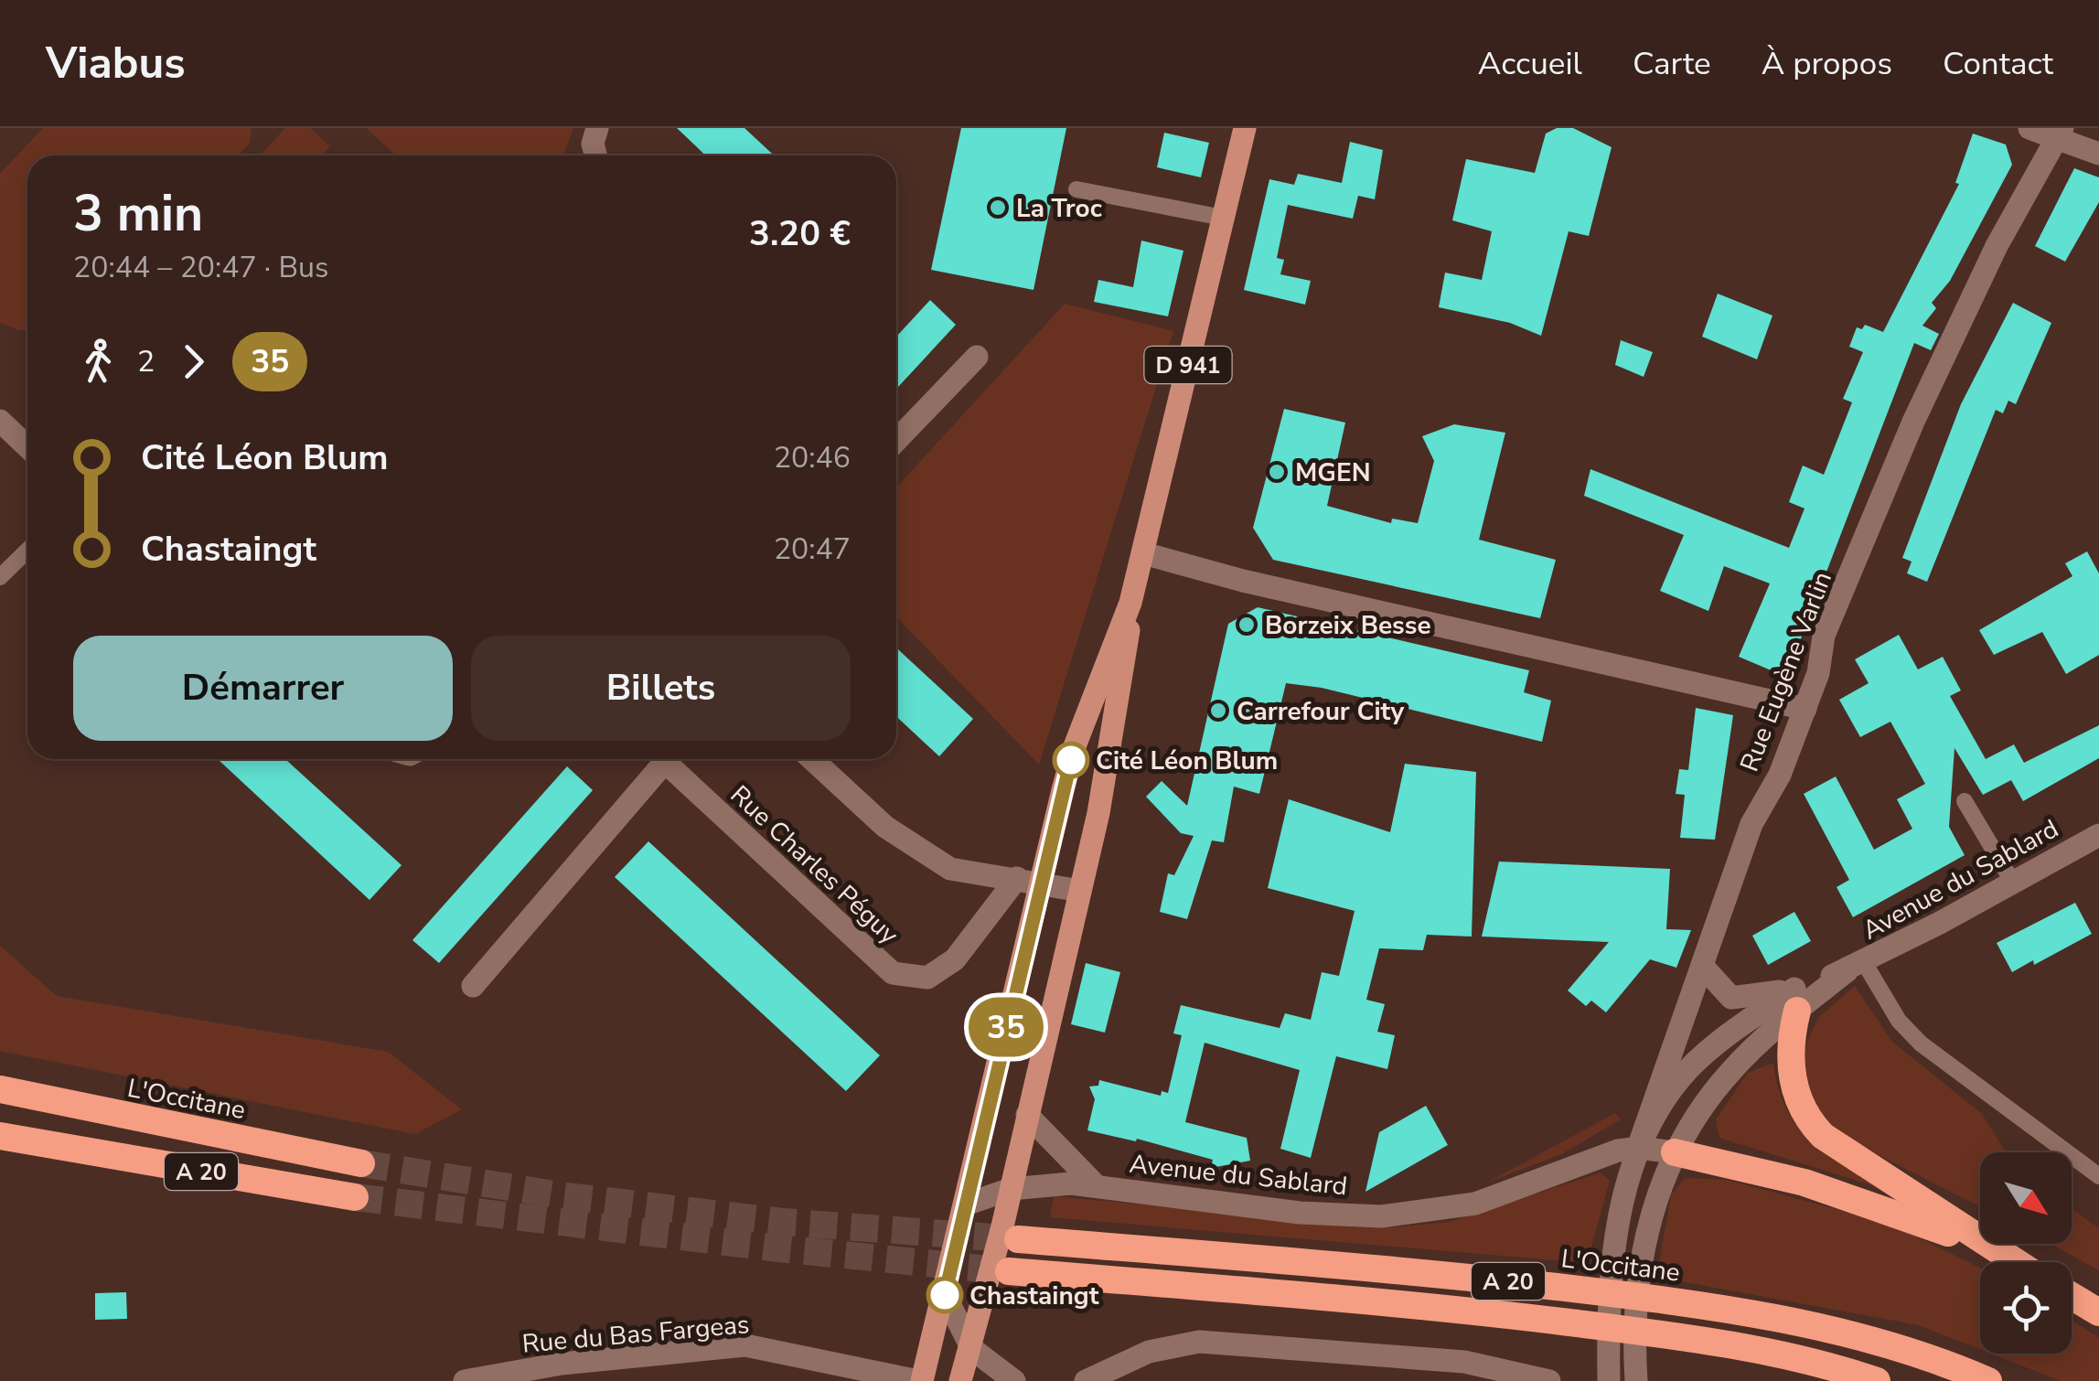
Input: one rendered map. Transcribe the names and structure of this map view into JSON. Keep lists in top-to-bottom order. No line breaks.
{"streets":{"highway":["L'Occitane","A 20"],"main road":["D 941"],"street":["Rue Eugène Varlin","Rue Charles Péguy","Avenue du Sablard","Rue du Bas Fargeas"]},"crossings":[["D 941","Avenue du Sablard"],["D 941","Rue du Bas Fargeas"],["Rue Eugène Varlin","Avenue du Sablard"]],"places":["La Troc","MGEN","Borzeix Besse","Carrefour City","Cité Léon Blum","Chastaingt"],"lines":["bus line 35"],"north":"bottom right","page":{"header":"Viabus","nav":["Accueil","Carte","À propos","Contact"],"on_map":"35","heading":["3 min","20:44 – 20:47 · Bus","3.20 €"],"legs":["2","35"],"list":[{"name":"Cité Léon Blum","value":"20:46"},{"name":"Chastaingt","value":"20:47"}],"buttons":["Démarrer","Billets"]}}
